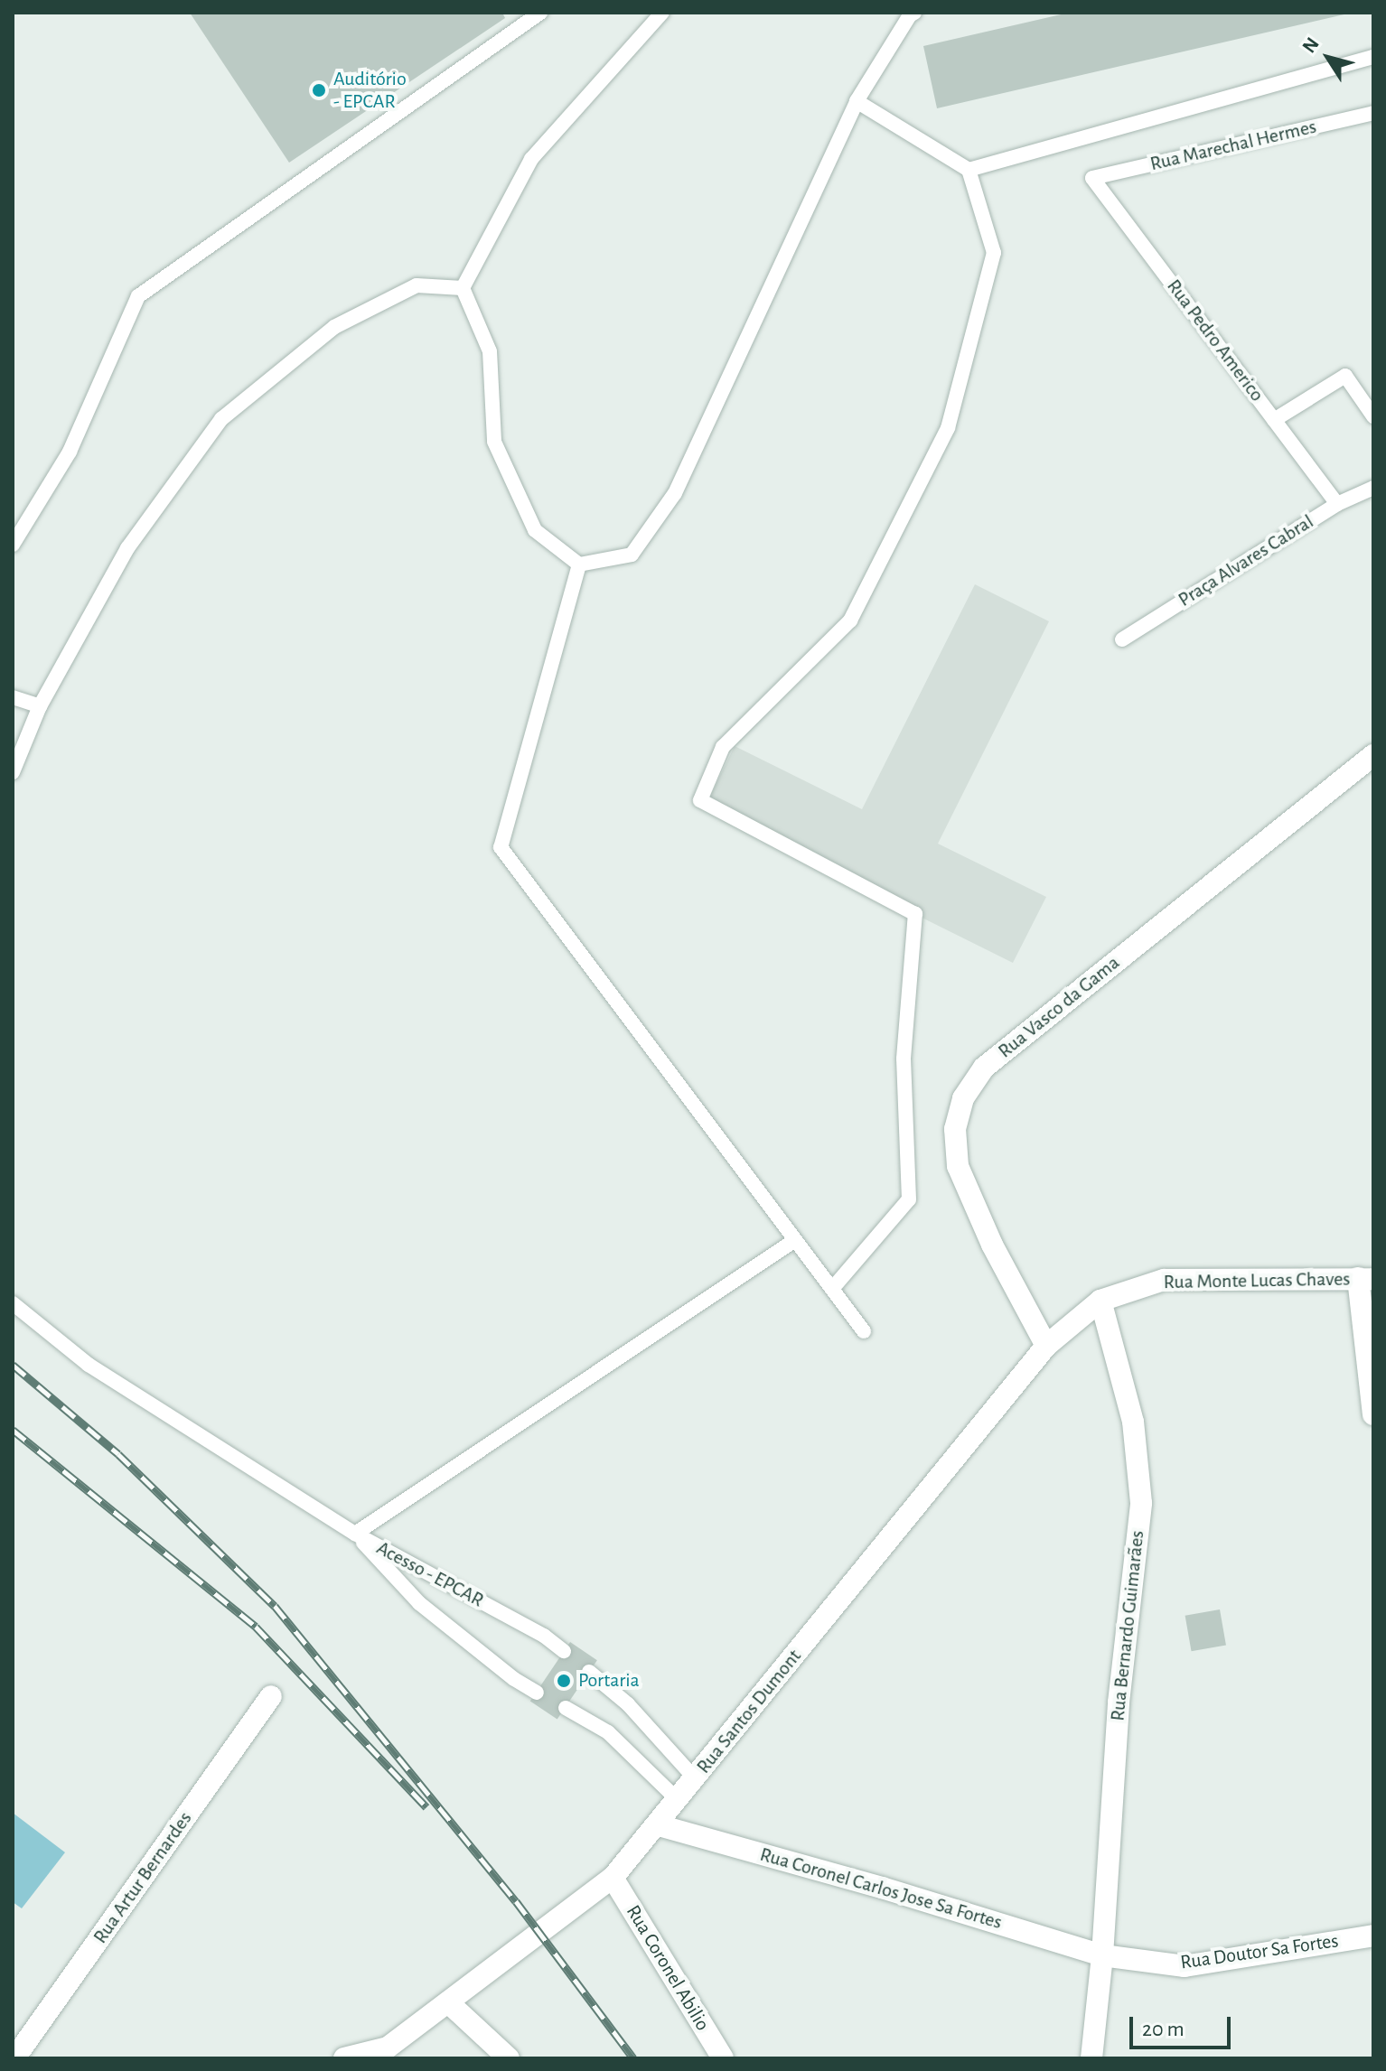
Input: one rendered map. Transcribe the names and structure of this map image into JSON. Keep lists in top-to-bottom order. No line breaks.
{"streets":{"street":["Rua Vasco da Gama","Rua Monte Lucas Chaves","Rua Bernardo Guimarães","Rua Santos Dumont","Rua Artur Bernardes","Rua Coronel Carlos Jose Sa Fortes","Rua Doutor Sa Fortes","Rua Coronel Abilio"],"lane":["Rua Marechal Hermes","Rua Pedro Americo","Praça Alvares Cabral","Acesso - EPCAR"]},"crossings":[["Rua Marechal Hermes","Rua Pedro Americo"],["Rua Pedro Americo","Praça Alvares Cabral"],["Rua Vasco da Gama","Rua Santos Dumont"],["Rua Monte Lucas Chaves","Rua Bernardo Guimarães"],["Rua Monte Lucas Chaves","Rua Santos Dumont"],["Rua Bernardo Guimarães","Rua Santos Dumont"],["Rua Bernardo Guimarães","Rua Coronel Carlos Jose Sa Fortes"],["Rua Bernardo Guimarães","Rua Doutor Sa Fortes"],["Rua Santos Dumont","Rua Coronel Carlos Jose Sa Fortes"],["Rua Santos Dumont","Rua Coronel Abilio"],["Rua Coronel Carlos Jose Sa Fortes","Rua Doutor Sa Fortes"]],"places":["Auditório - EPCAR","Portaria"],"scale_bar":"20 m","north":"top left"}
